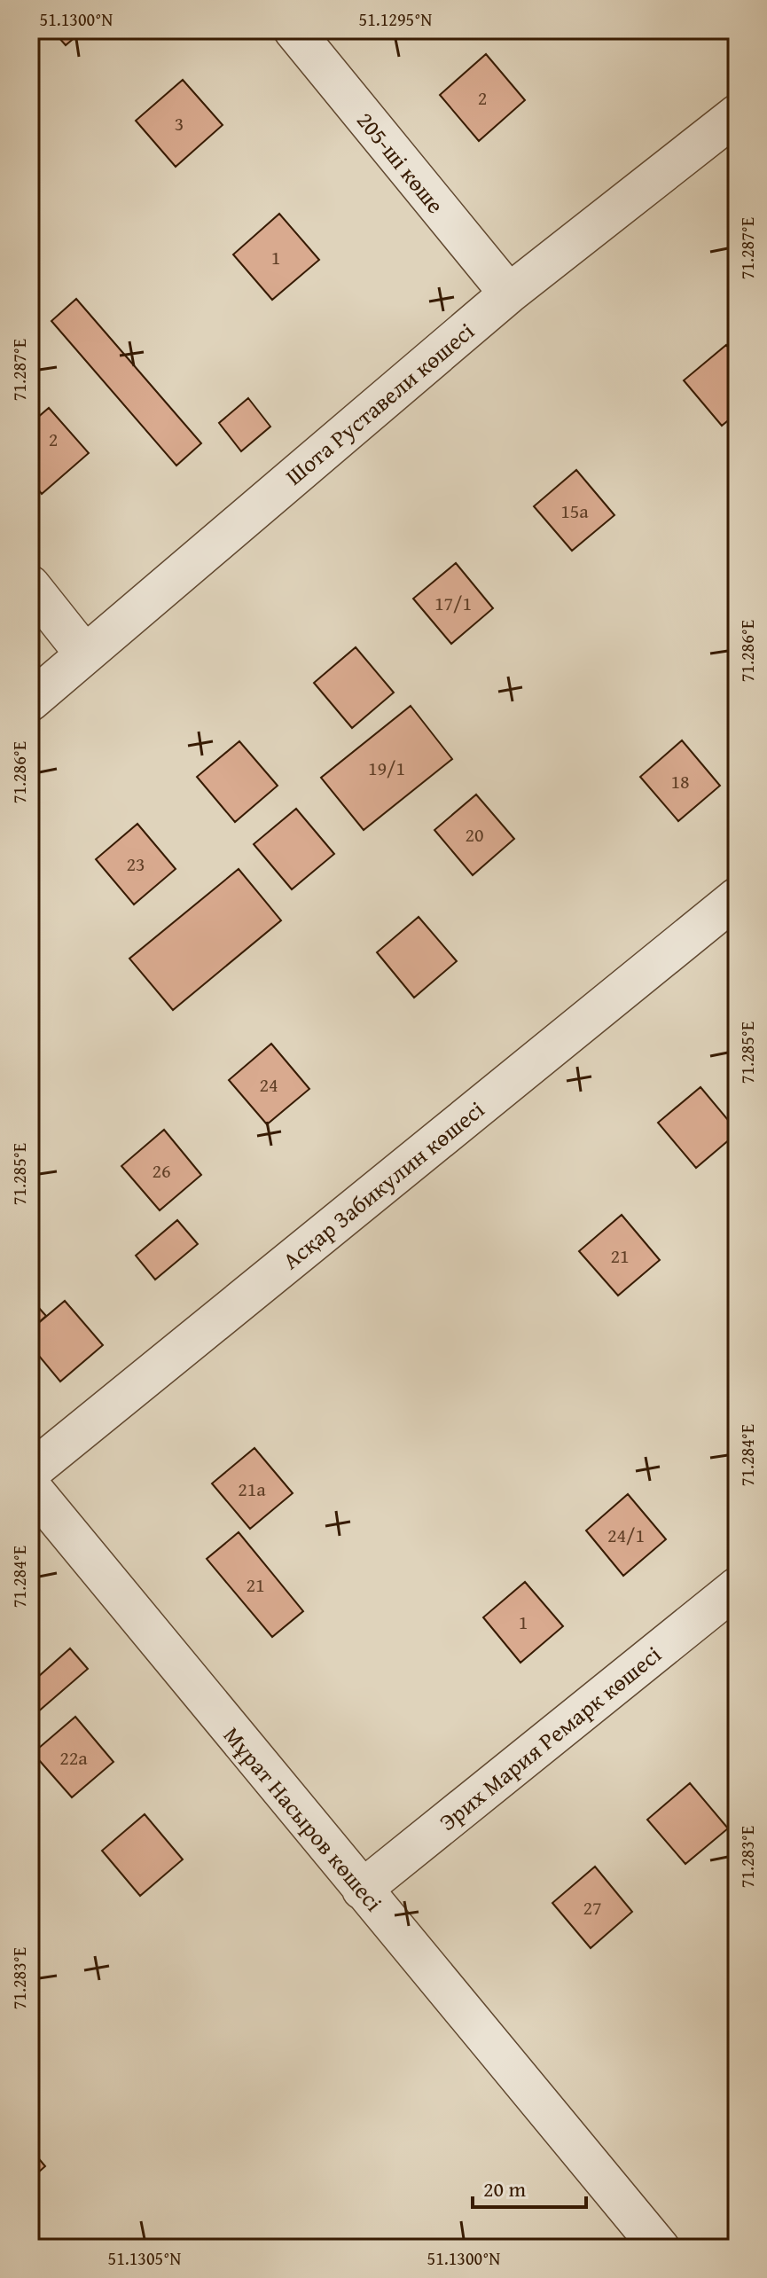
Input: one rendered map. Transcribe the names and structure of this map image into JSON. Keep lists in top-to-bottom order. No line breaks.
{"streets":{"street":["205-ші көше","Шота Руставели көшесі","Асқар Забикулин көшесі","Эрих Мария Ремарк көшесі","Мұрат Насыров көшесі"]},"crossings":[["205-ші көше","Шота Руставели көшесі"],["Эрих Мария Ремарк көшесі","Мұрат Насыров көшесі"]],"house_numbers":["2","3","1","2","15а","17/1","19/1","18","20","23","24","26","21","21а","24/1","21","1","22а","27"],"scale_bar":"20 m","coordinates":["51.1300°N","51.1295°N","71.287°E","71.286°E","71.285°E","71.284°E","71.283°E","51.1305°N"]}
